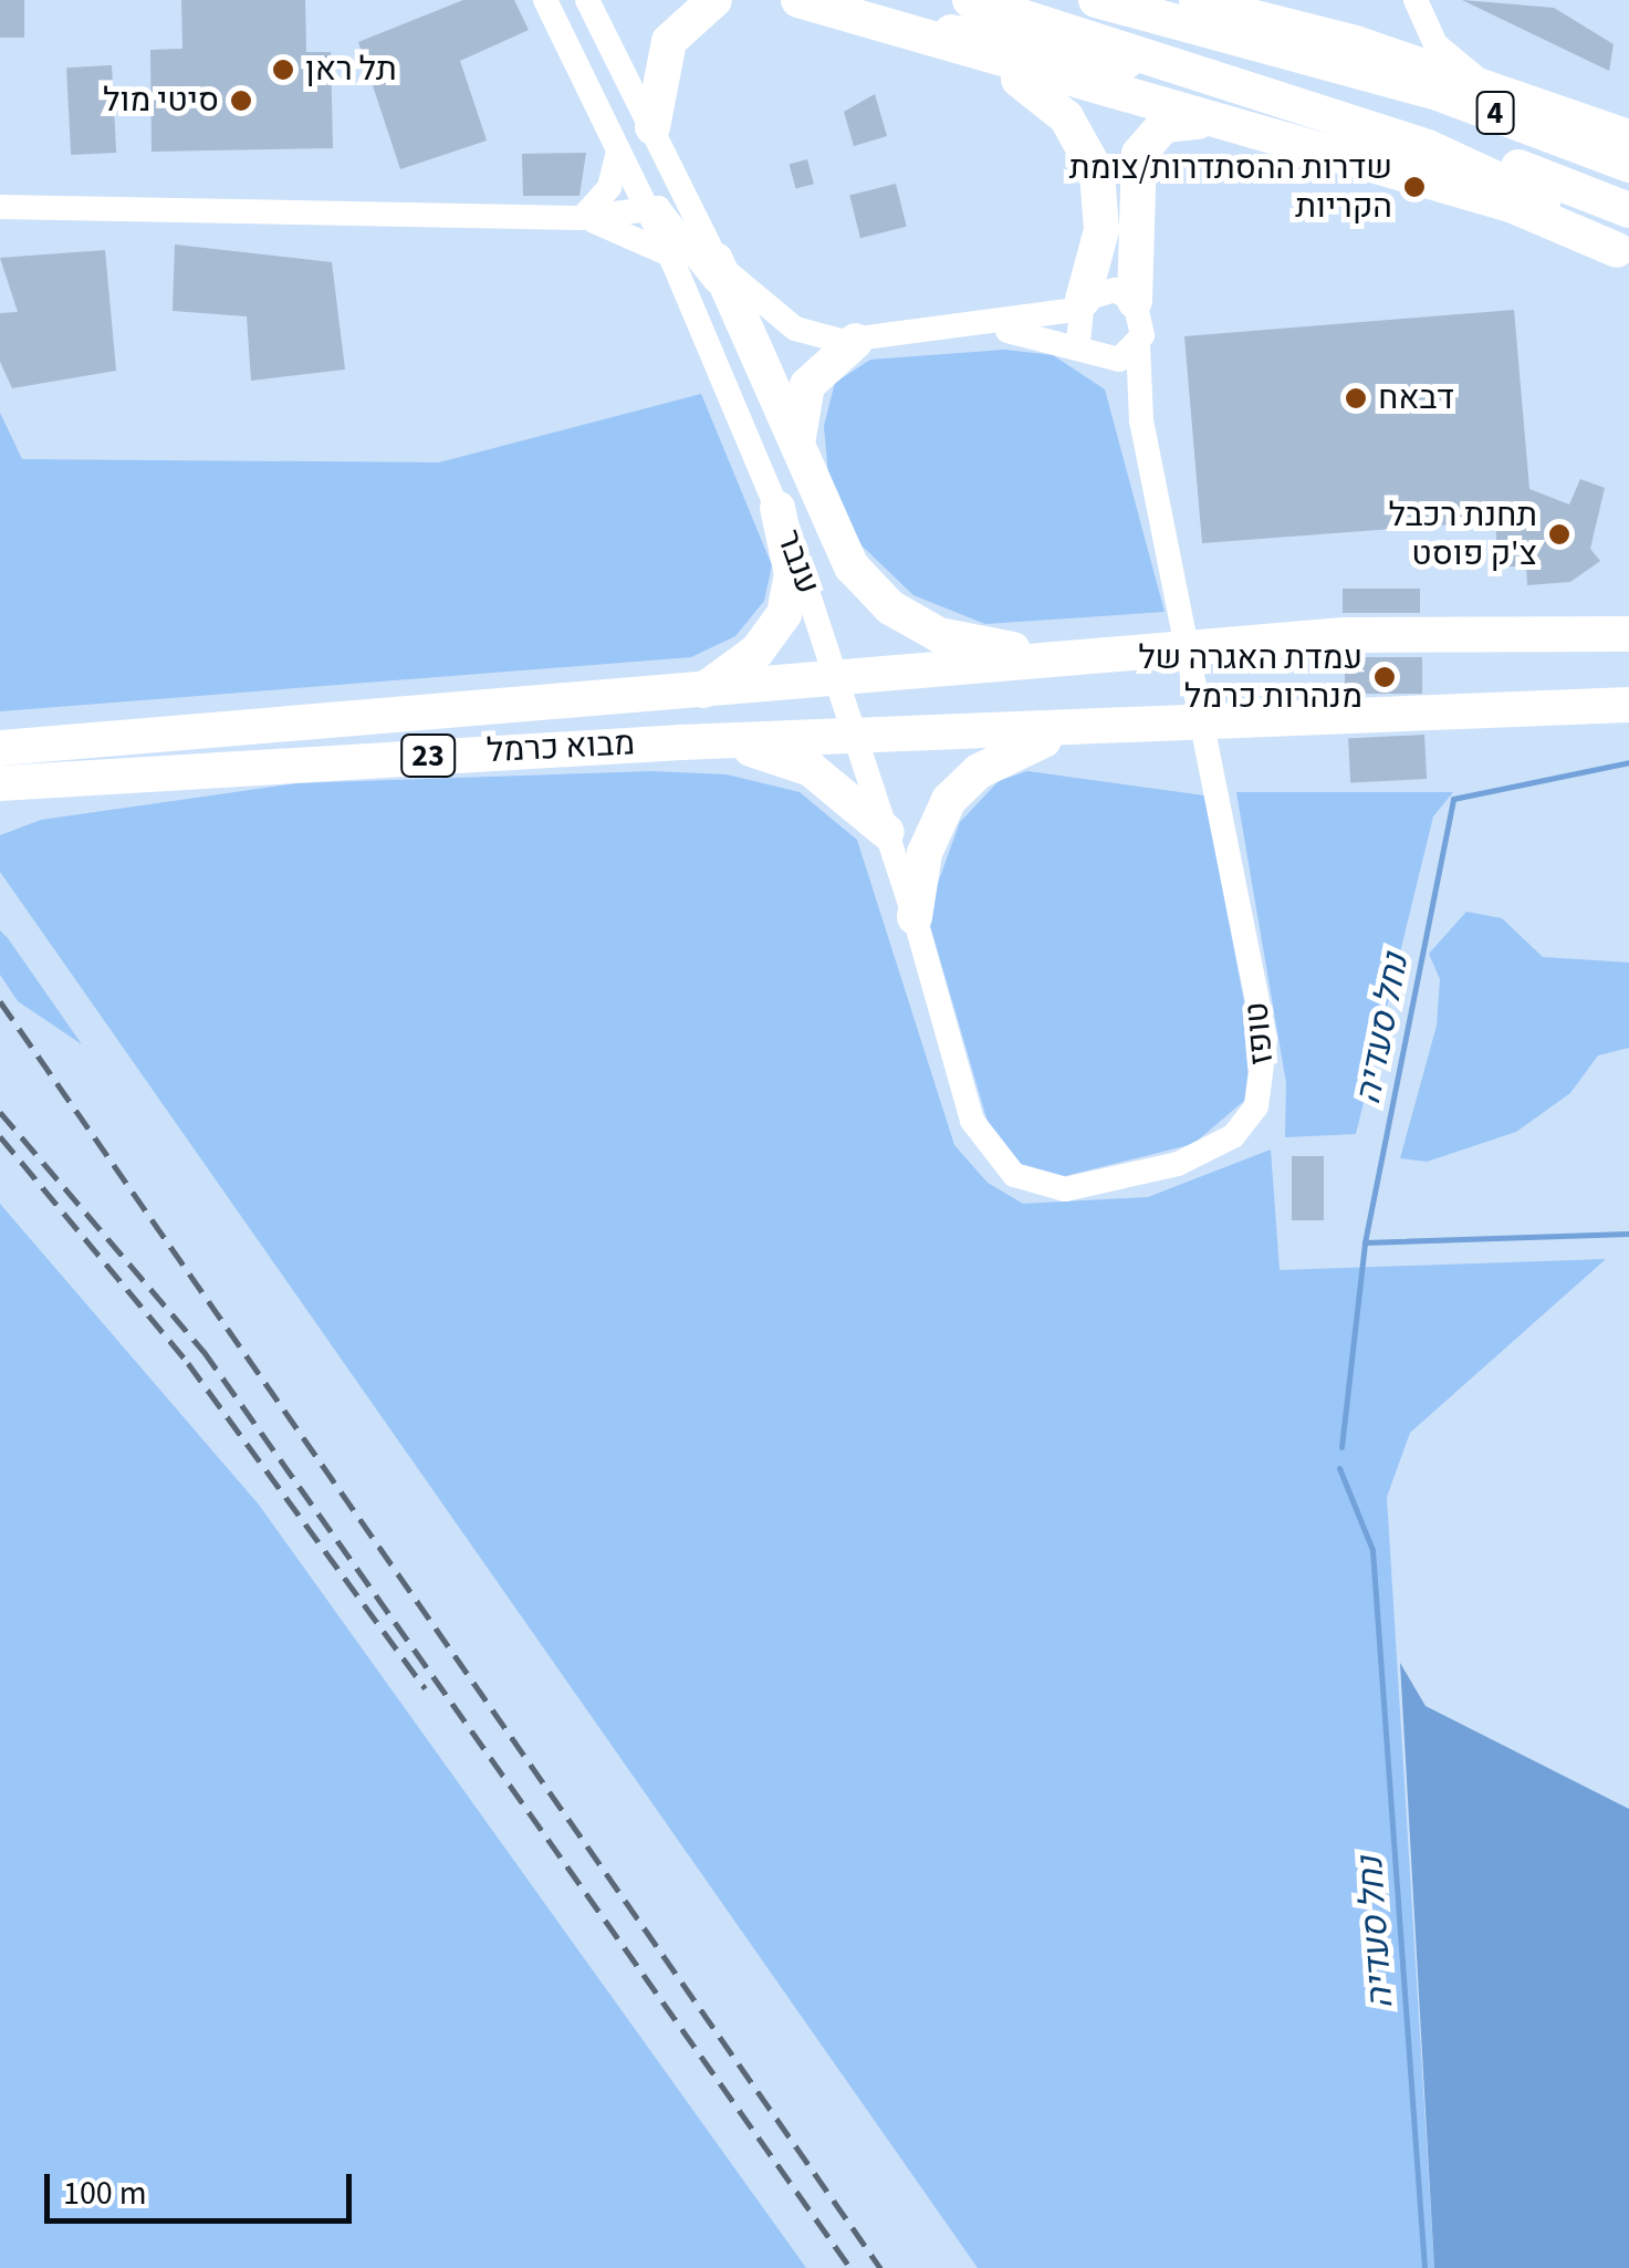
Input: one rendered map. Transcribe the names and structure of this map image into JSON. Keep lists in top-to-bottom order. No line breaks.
{"streets":{"highway":["4","מבוא כרמל","23"],"street":["ענבר","טופז"]},"crossings":[["ענבר","מבוא כרמל"],["ענבר","23"],["ענבר","טופז"],["מבוא כרמל","23"]],"water":["נחל סעדיה"],"places":["תל ראן","סיטי מול","שדרות ההסתדרות/צומת הקריות","דבאח","תחנת רכבל צ'ק פוסט","עמדת האגרה של מנהרות כרמל"],"scale_bar":"100 m"}
